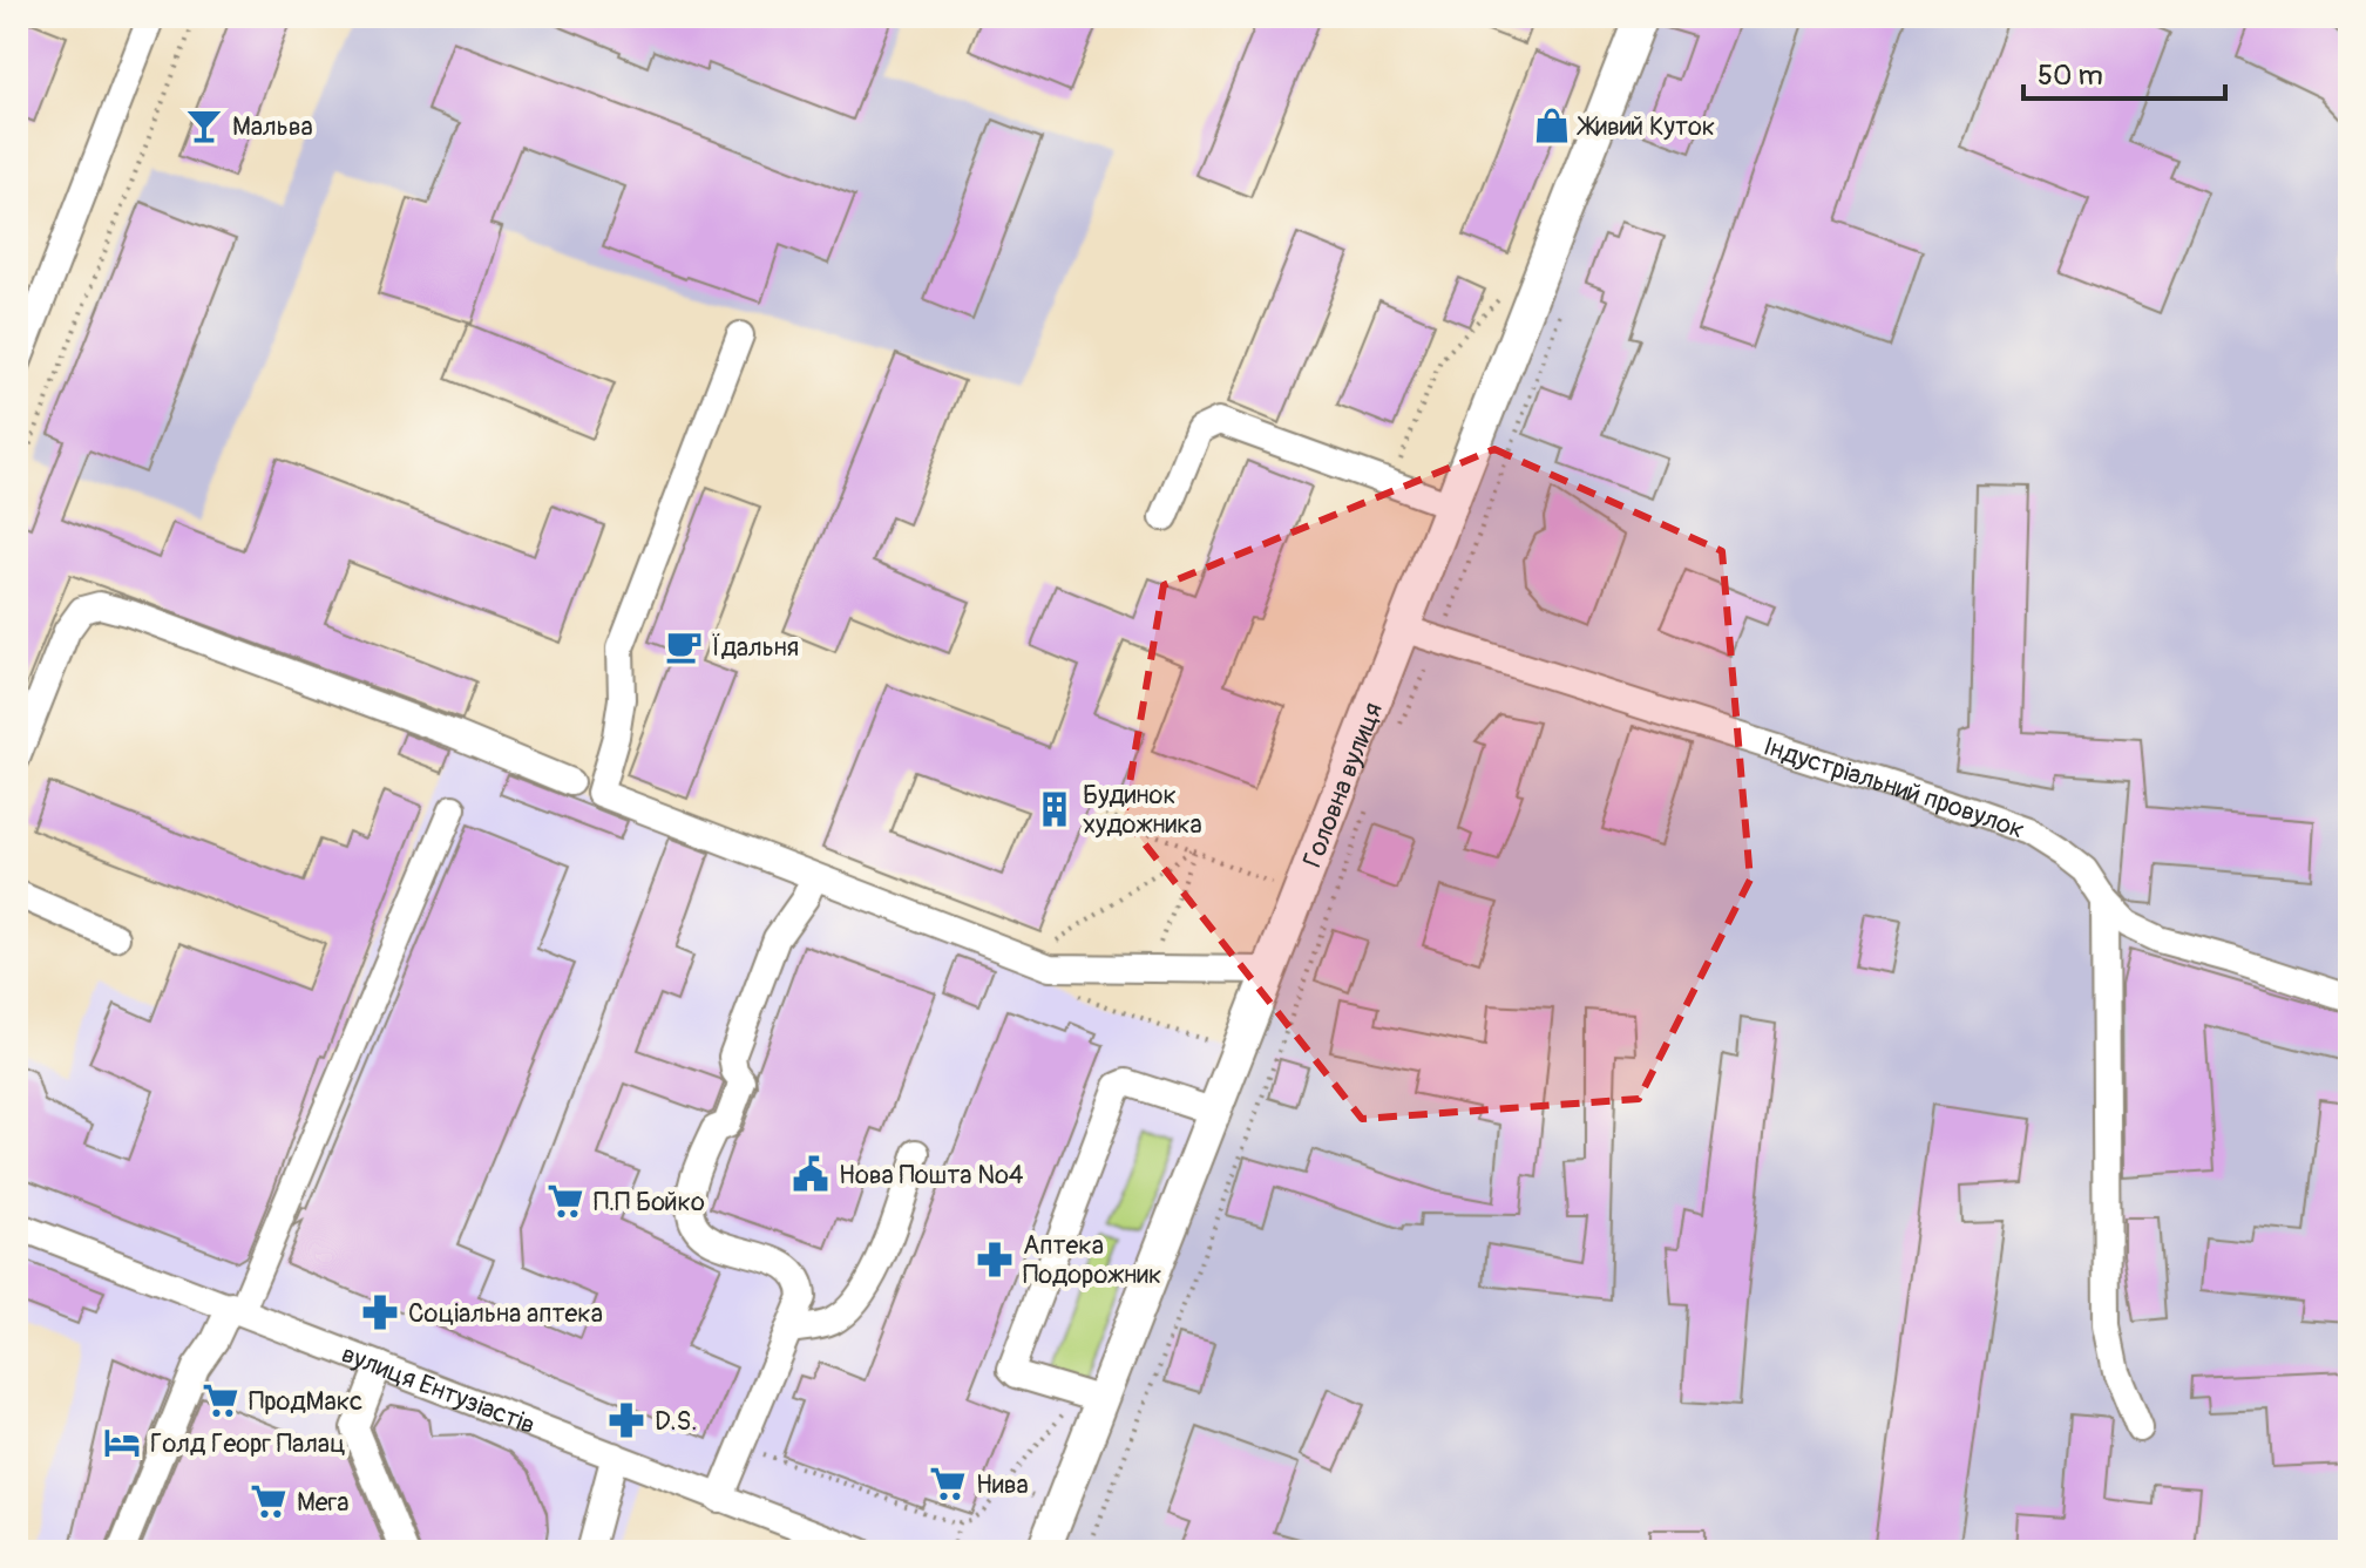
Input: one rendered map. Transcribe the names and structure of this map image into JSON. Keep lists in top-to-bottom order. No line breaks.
{"streets":{"main road":["Головна вулиця"],"street":["Індустріальний провулок","вулиця Ентузіастів"]},"crossings":[["Головна вулиця","Індустріальний провулок"]],"places":{"bar":["Мальва"],"shop":["Живий Куток"],"cafe":["Їдальня"],"building":["Будинок художника"],"public building":["Нова Пошта №4"],"supermarket":["П.П Бойко","ПродМакс","Нива","Мега"],"pharmacy":["Аптека Подорожник","Соціальна аптека","D.S."],"hotel":["Голд Георг Палац"]},"scale_bar":"50 m"}
